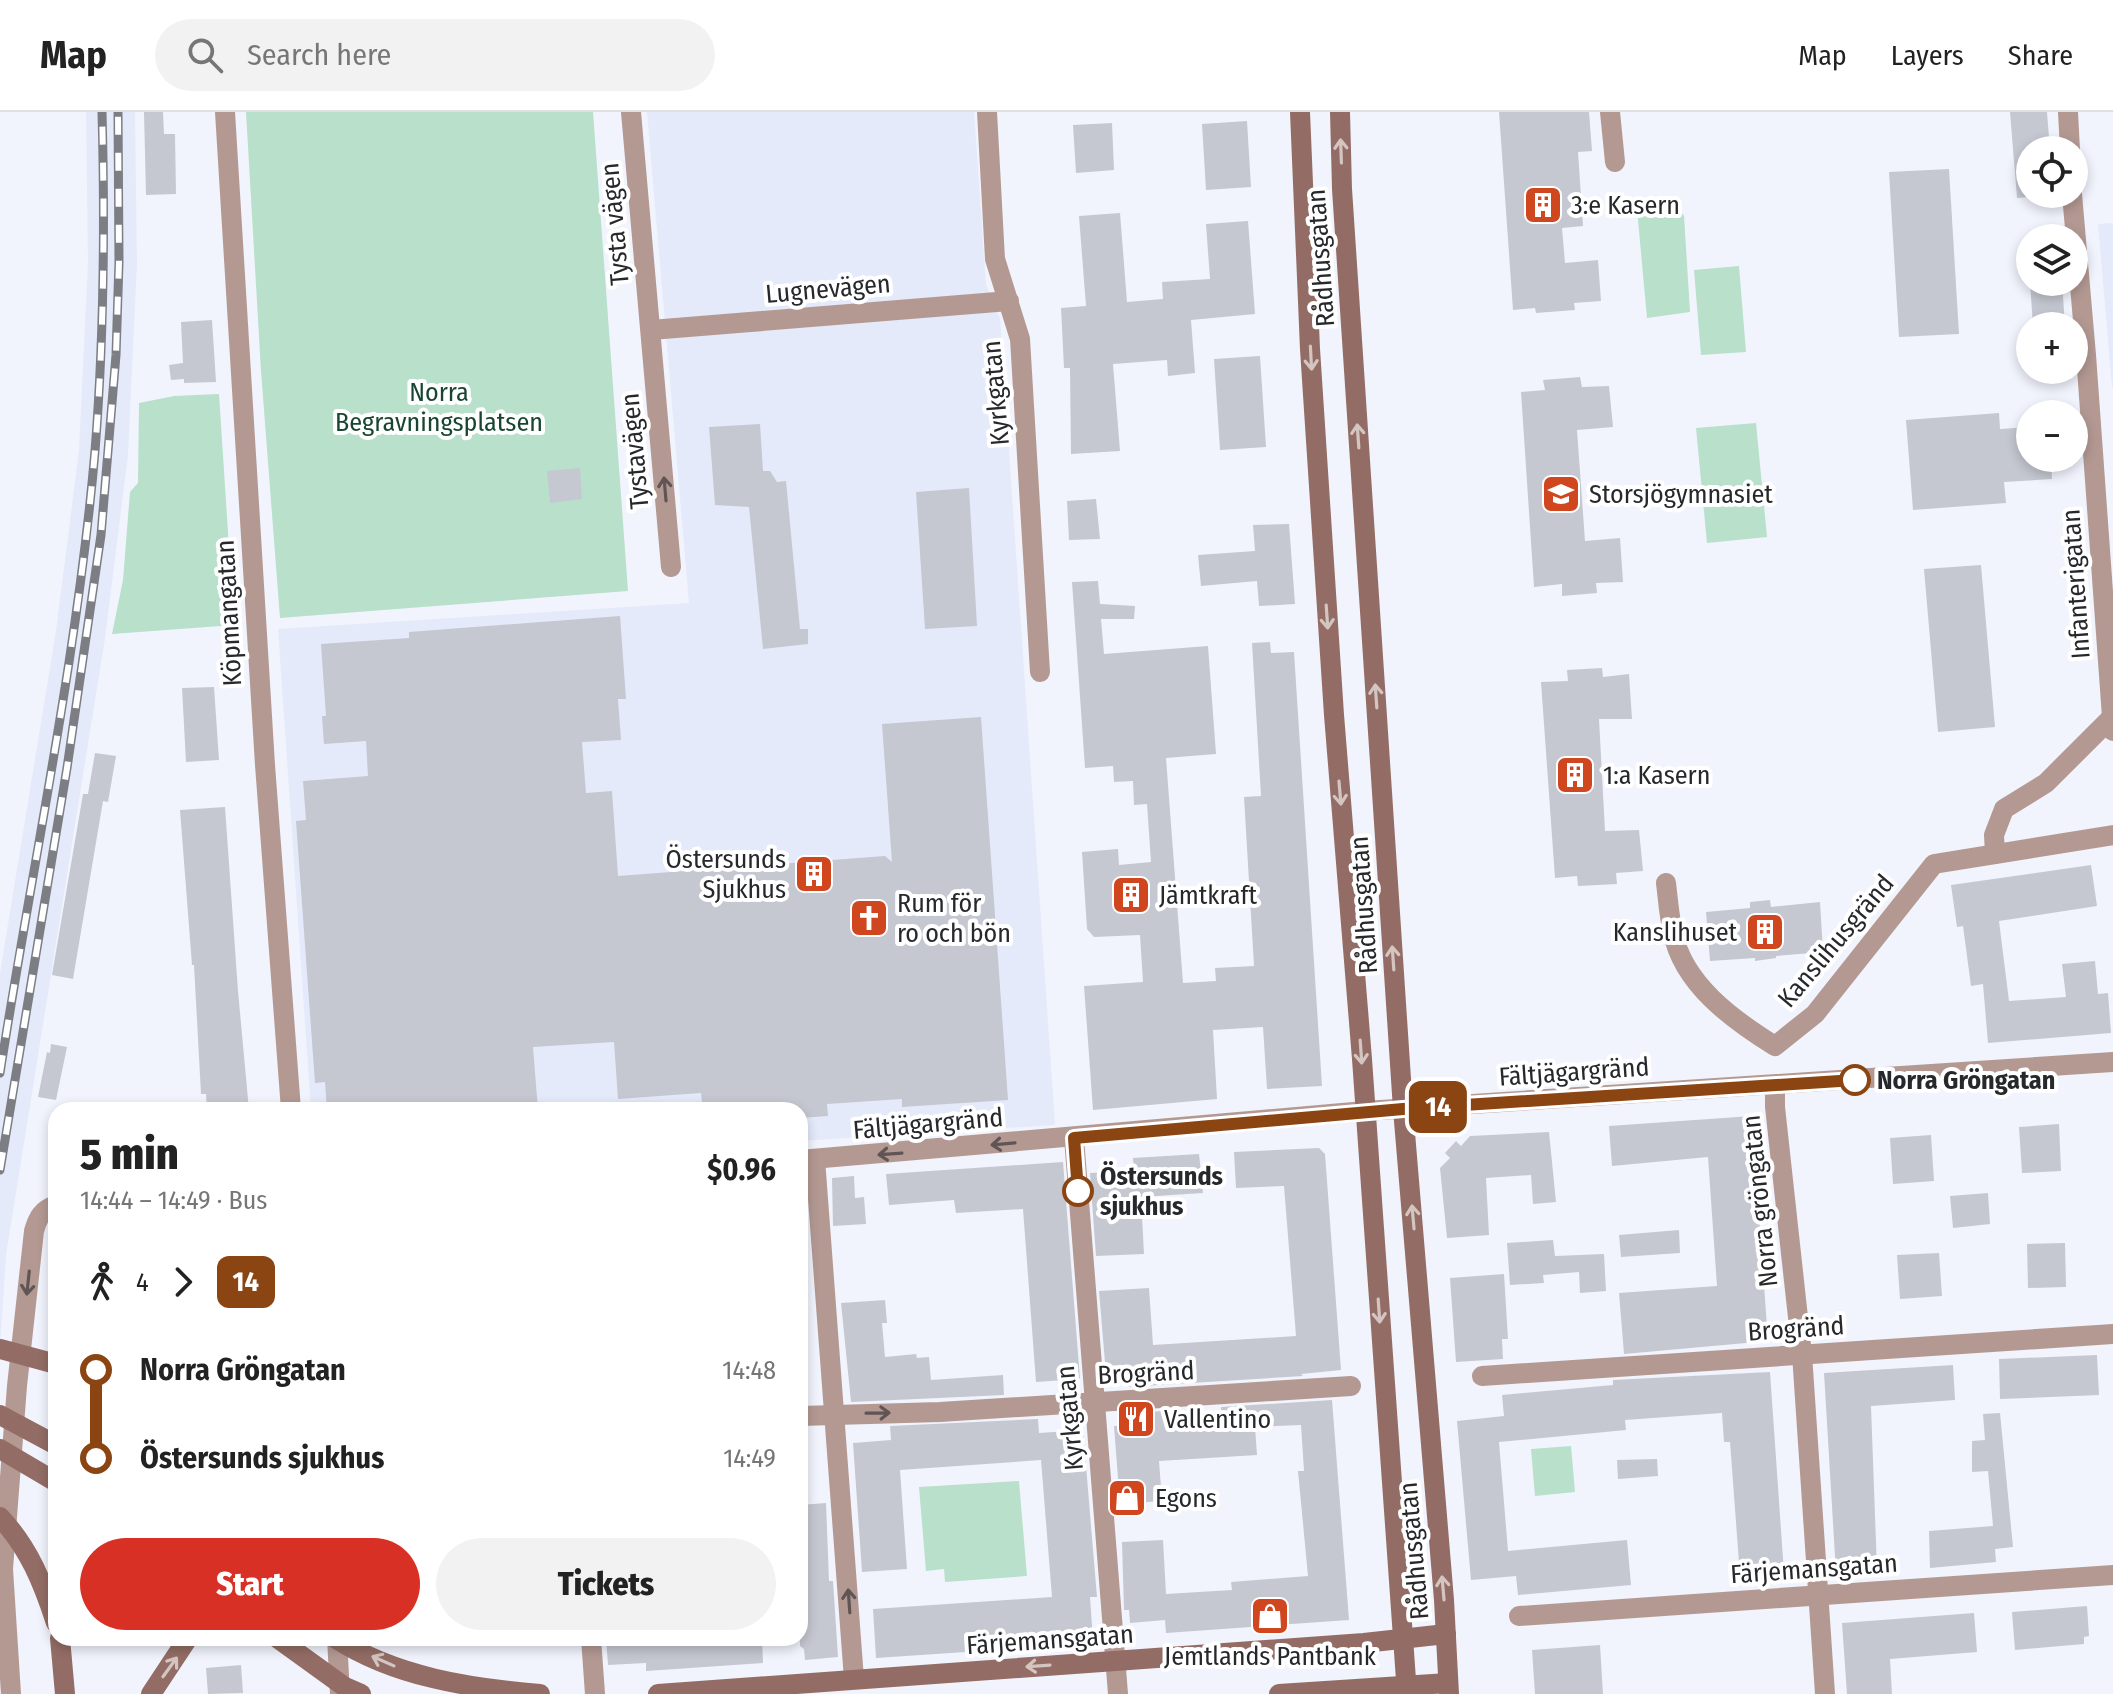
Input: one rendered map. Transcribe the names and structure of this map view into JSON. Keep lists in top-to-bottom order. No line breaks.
{"streets":{"main road":["Rådhusgatan","Färjemansgatan"],"street":["Tysta vägen","Lugnevägen","Kyrkgatan","Tystavägen","Infanterigatan","Köpmangatan","Kanslihusgränd","Fältjägargränd","Norra gröngatan","Brogränd"]},"crossings":[["Tysta vägen","Lugnevägen"],["Tysta vägen","Tystavägen"],["Rådhusgatan","Fältjägargränd"],["Rådhusgatan","Färjemansgatan"],["Lugnevägen","Kyrkgatan"],["Lugnevägen","Tystavägen"],["Kyrkgatan","Fältjägargränd"],["Kyrkgatan","Brogränd"],["Kyrkgatan","Färjemansgatan"],["Fältjägargränd","Norra gröngatan"],["Norra gröngatan","Brogränd"],["Norra gröngatan","Färjemansgatan"]],"one_way":["Tystavägen"],"parks":["Norra Begravningsplatsen"],"places":{"building":["3:e Kasern","1:a Kasern","Östersunds Sjukhus","Jämtkraft","Kanslihuset"],"school or university":["Storsjögymnasiet"],"church":["Rum för ro och bön"],"other":["Norra Gröngatan","Östersunds sjukhus"],"restaurant":["Vallentino"],"shop":["Egons","Jemtlands Pantbank"]},"lines":["bus line 14"],"page":{"header":"Map","search":"Search here","nav":["Map","Layers","Share"],"on_map":"14","map_buttons":["+","−"],"heading":["5 min","14:44 – 14:49 · Bus","$0.96"],"legs":["4","14"],"list":[{"name":"Norra Gröngatan","value":"14:48"},{"name":"Östersunds sjukhus","value":"14:49"}],"buttons":["Start","Tickets"]}}
